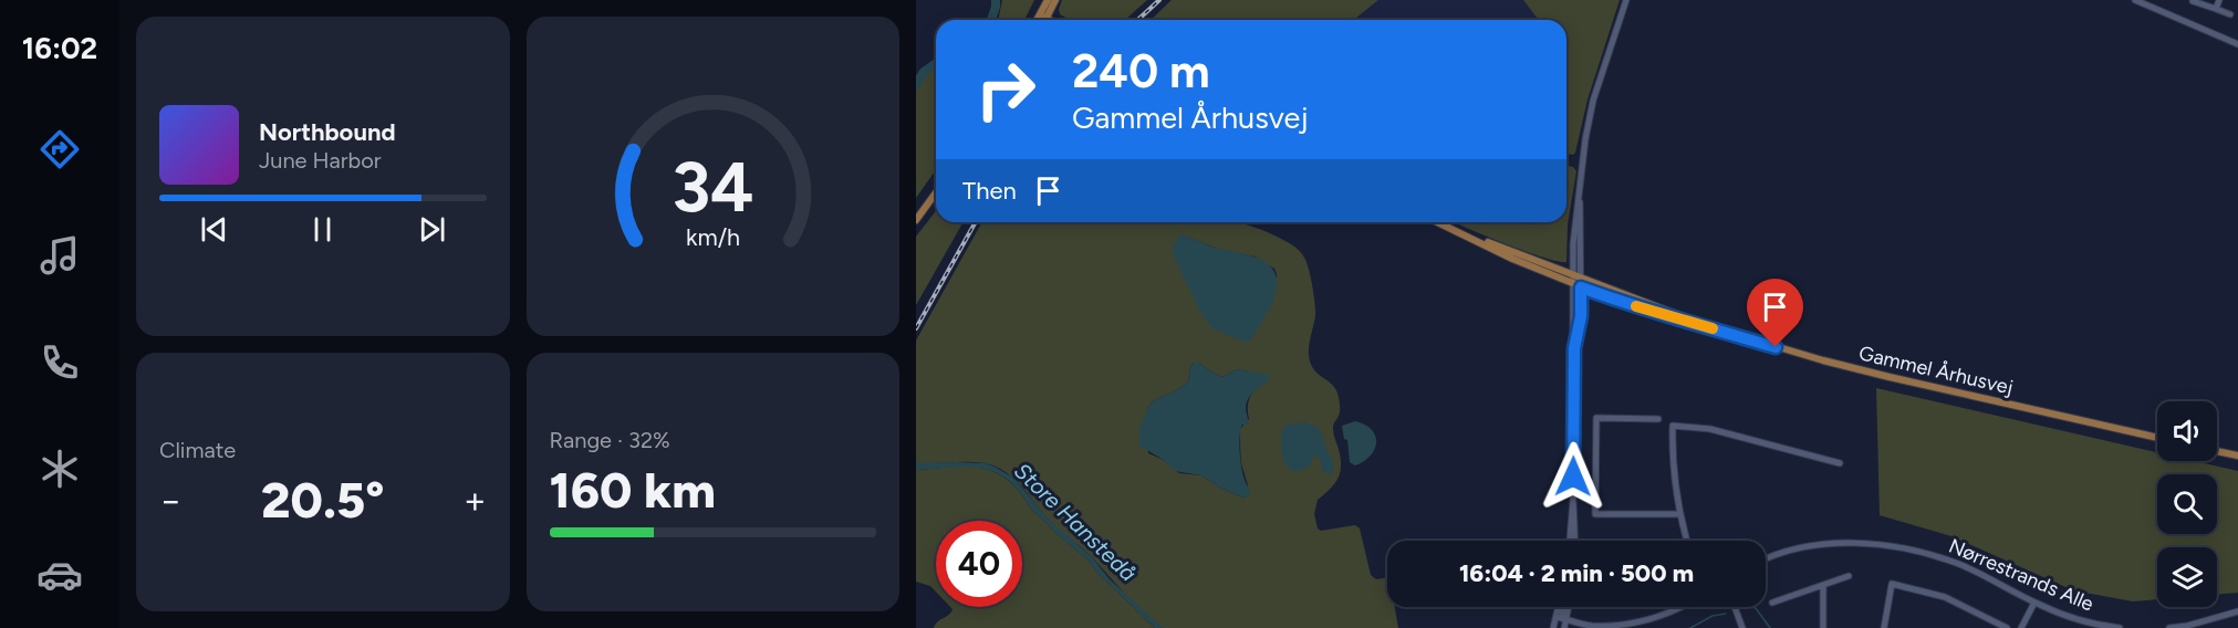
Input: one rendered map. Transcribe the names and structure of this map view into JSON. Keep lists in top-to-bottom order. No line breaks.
{"streets":{"main road":["Gammel Århusvej"],"street":["Nørrestrands Alle"]},"water":["Store Hanstedå"],"page":{"tabs":"16:02","turn":["240 m","Gammel Århusvej"],"song":["Northbound","June Harbor"],"then":"Then","tile":["Climate",["Range · 32%","160 km"]],"heat":["−","20.5°","+"],"limit":"40","trip":"16:04 · 2 min · 500 m","gauge":["34","km/h"]}}
